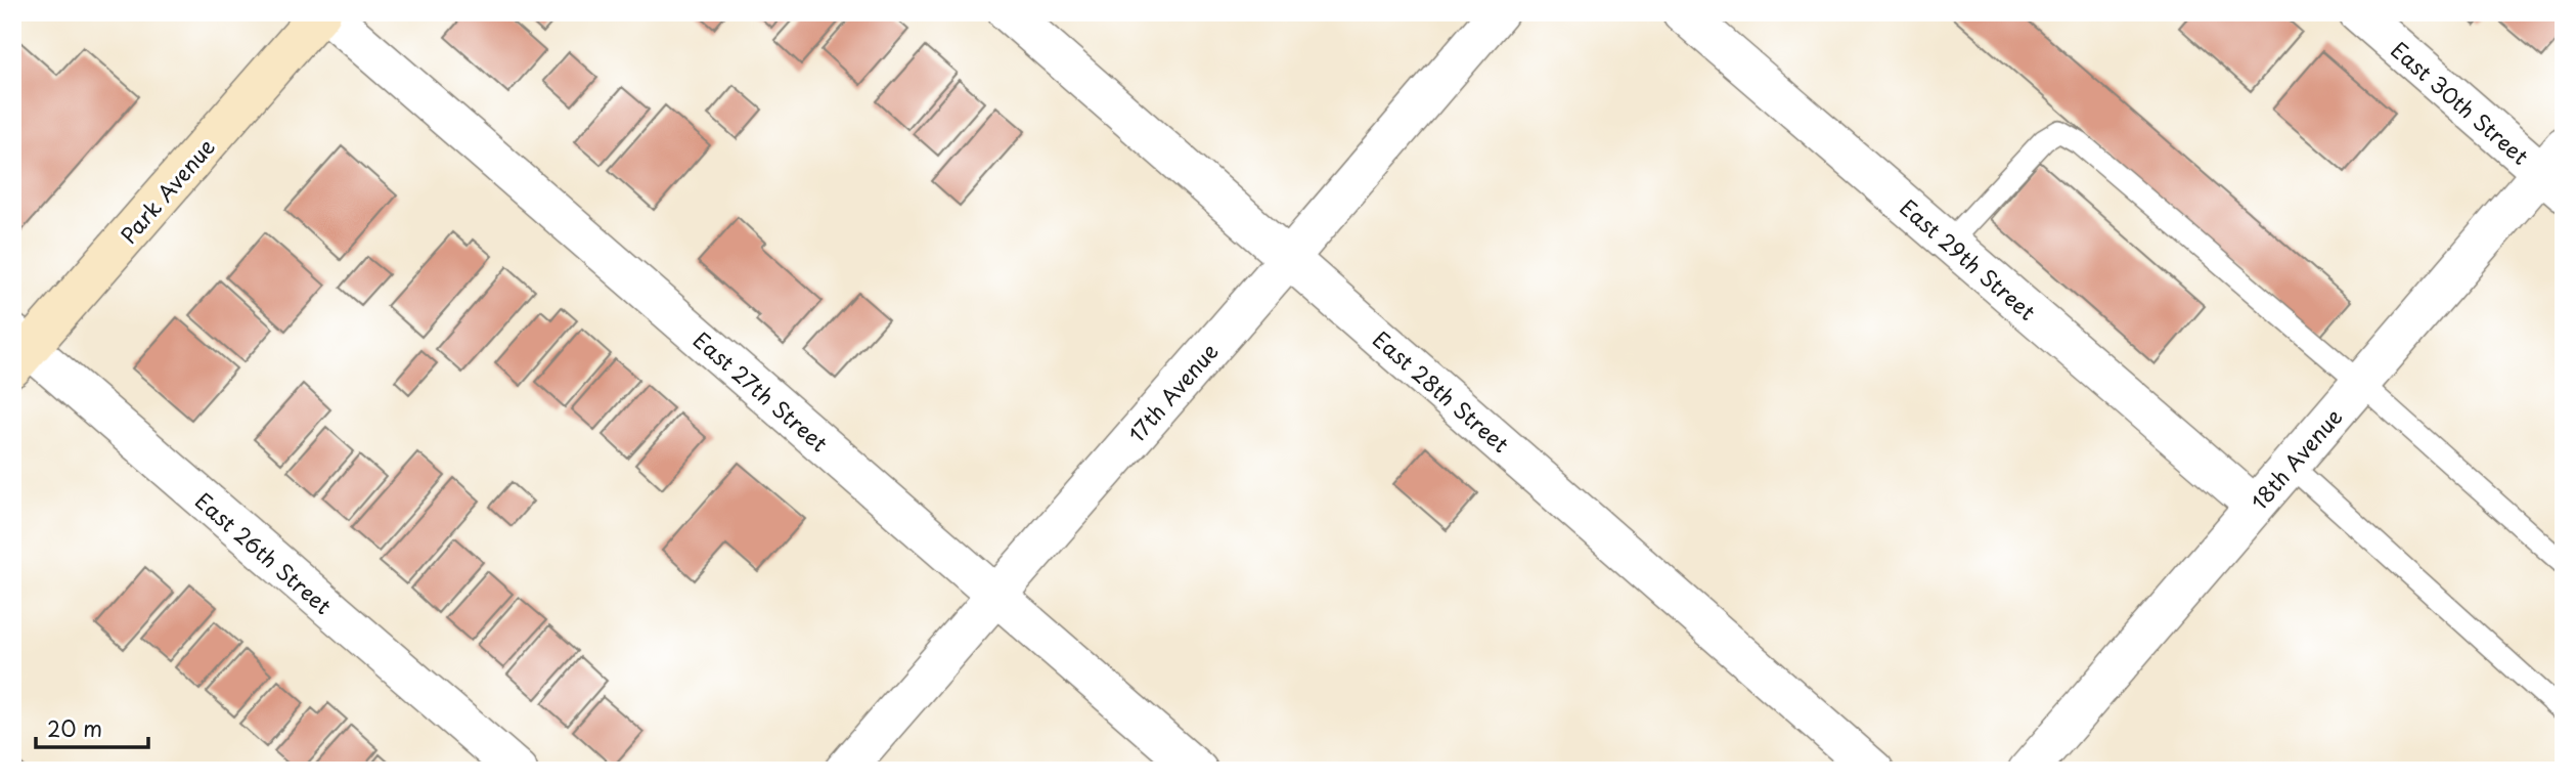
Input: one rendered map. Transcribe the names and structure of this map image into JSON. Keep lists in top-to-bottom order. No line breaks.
{"streets":{"street":["East 30th Street","Park Avenue","East 29th Street","East 27th Street","East 28th Street","17th Avenue","18th Avenue","East 26th Street"]},"crossings":[["East 30th Street","18th Avenue"],["Park Avenue","East 27th Street"],["Park Avenue","East 26th Street"],["East 29th Street","18th Avenue"],["East 27th Street","17th Avenue"],["East 28th Street","17th Avenue"]],"scale_bar":"20 m"}
